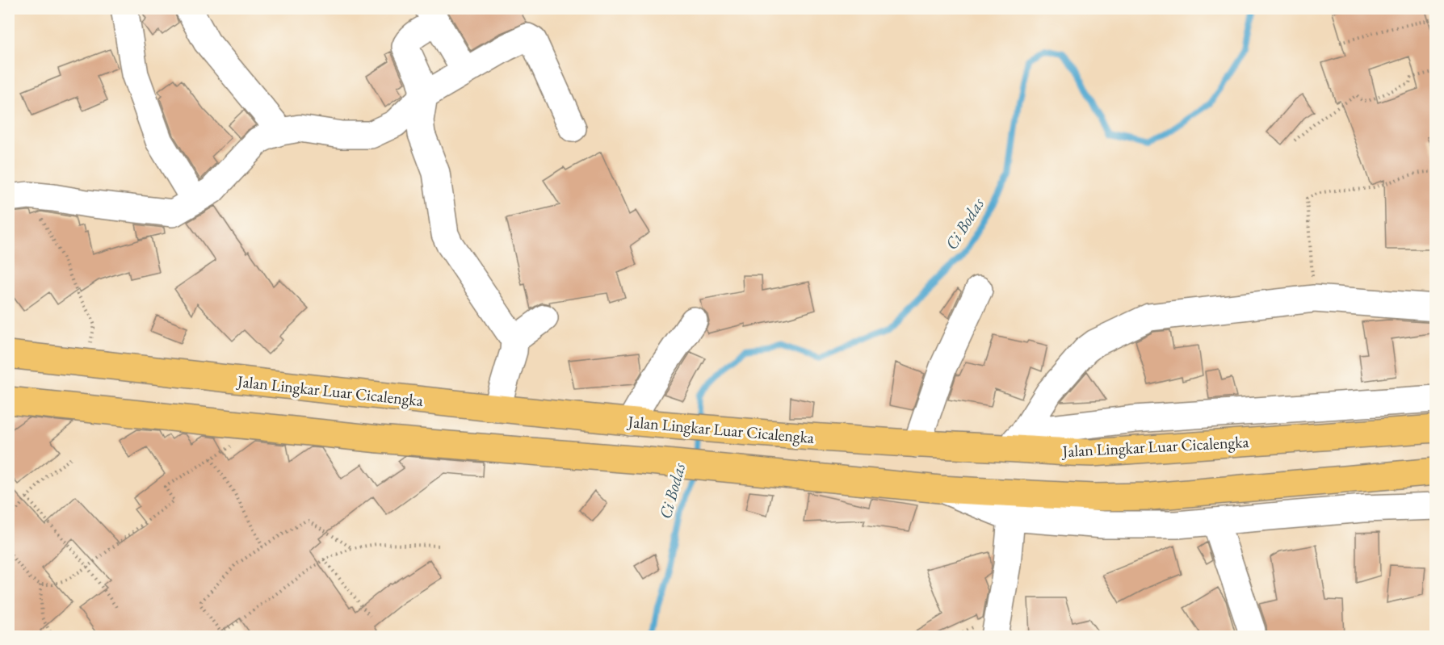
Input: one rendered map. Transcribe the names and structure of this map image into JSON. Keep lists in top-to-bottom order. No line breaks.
{"streets":{"highway":["Jalan Lingkar Luar Cicalengka"]},"water":["Ci Bodas"]}
